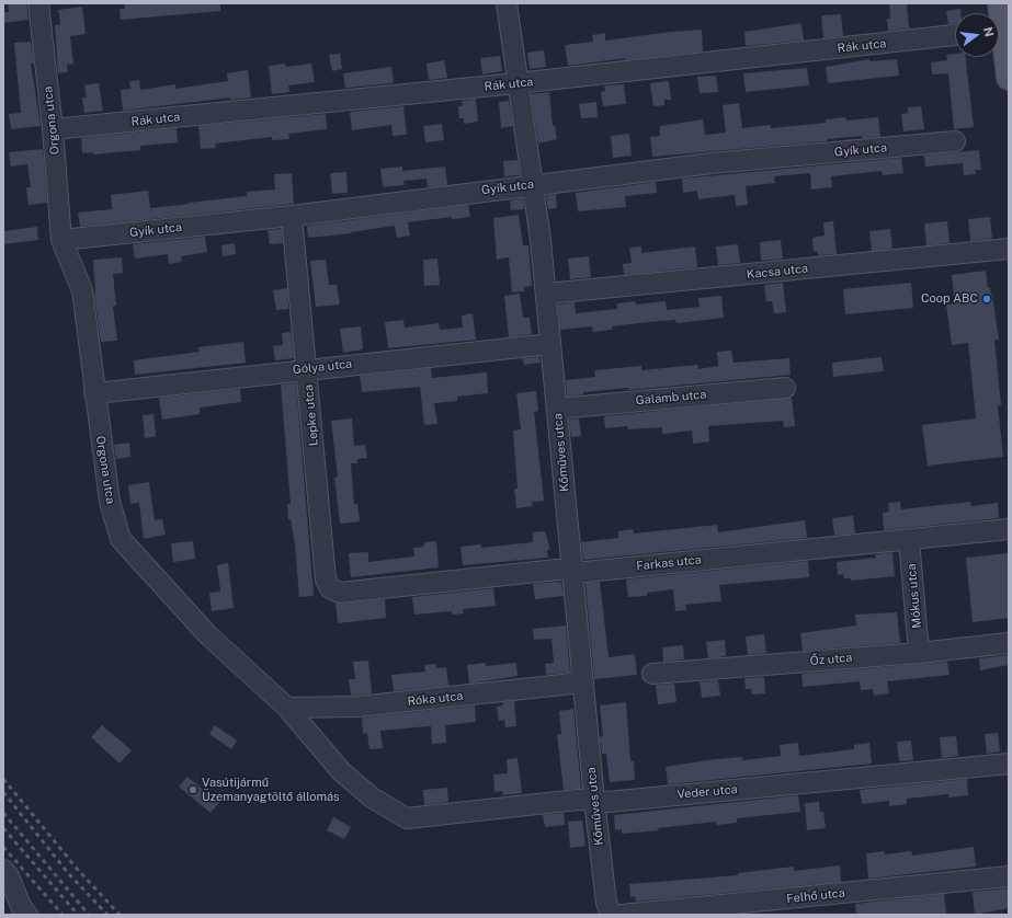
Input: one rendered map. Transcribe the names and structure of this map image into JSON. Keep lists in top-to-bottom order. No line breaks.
{"streets":{"street":["Rák utca","Orgona utca","Gyík utca","Kacsa utca","Gólya utca","Galamb utca","Lepke utca","Kőműves utca","Farkas utca","Mókus utca","Őz utca","Róka utca","Veder utca","Felhő utca"]},"crossings":[["Rák utca","Orgona utca"],["Rák utca","Kőműves utca"],["Orgona utca","Gyík utca"],["Orgona utca","Gólya utca"],["Orgona utca","Róka utca"],["Orgona utca","Veder utca"],["Gyík utca","Lepke utca"],["Gyík utca","Kőműves utca"],["Kacsa utca","Kőműves utca"],["Gólya utca","Lepke utca"],["Gólya utca","Kőműves utca"],["Galamb utca","Kőműves utca"],["Lepke utca","Farkas utca"],["Kőműves utca","Farkas utca"],["Kőműves utca","Róka utca"],["Kőműves utca","Veder utca"],["Kőműves utca","Felhő utca"],["Farkas utca","Mókus utca"],["Mókus utca","Őz utca"]],"places":["Coop ABC","Vasútijármű Üzemanyagtöltő állomás"],"north":"right"}
